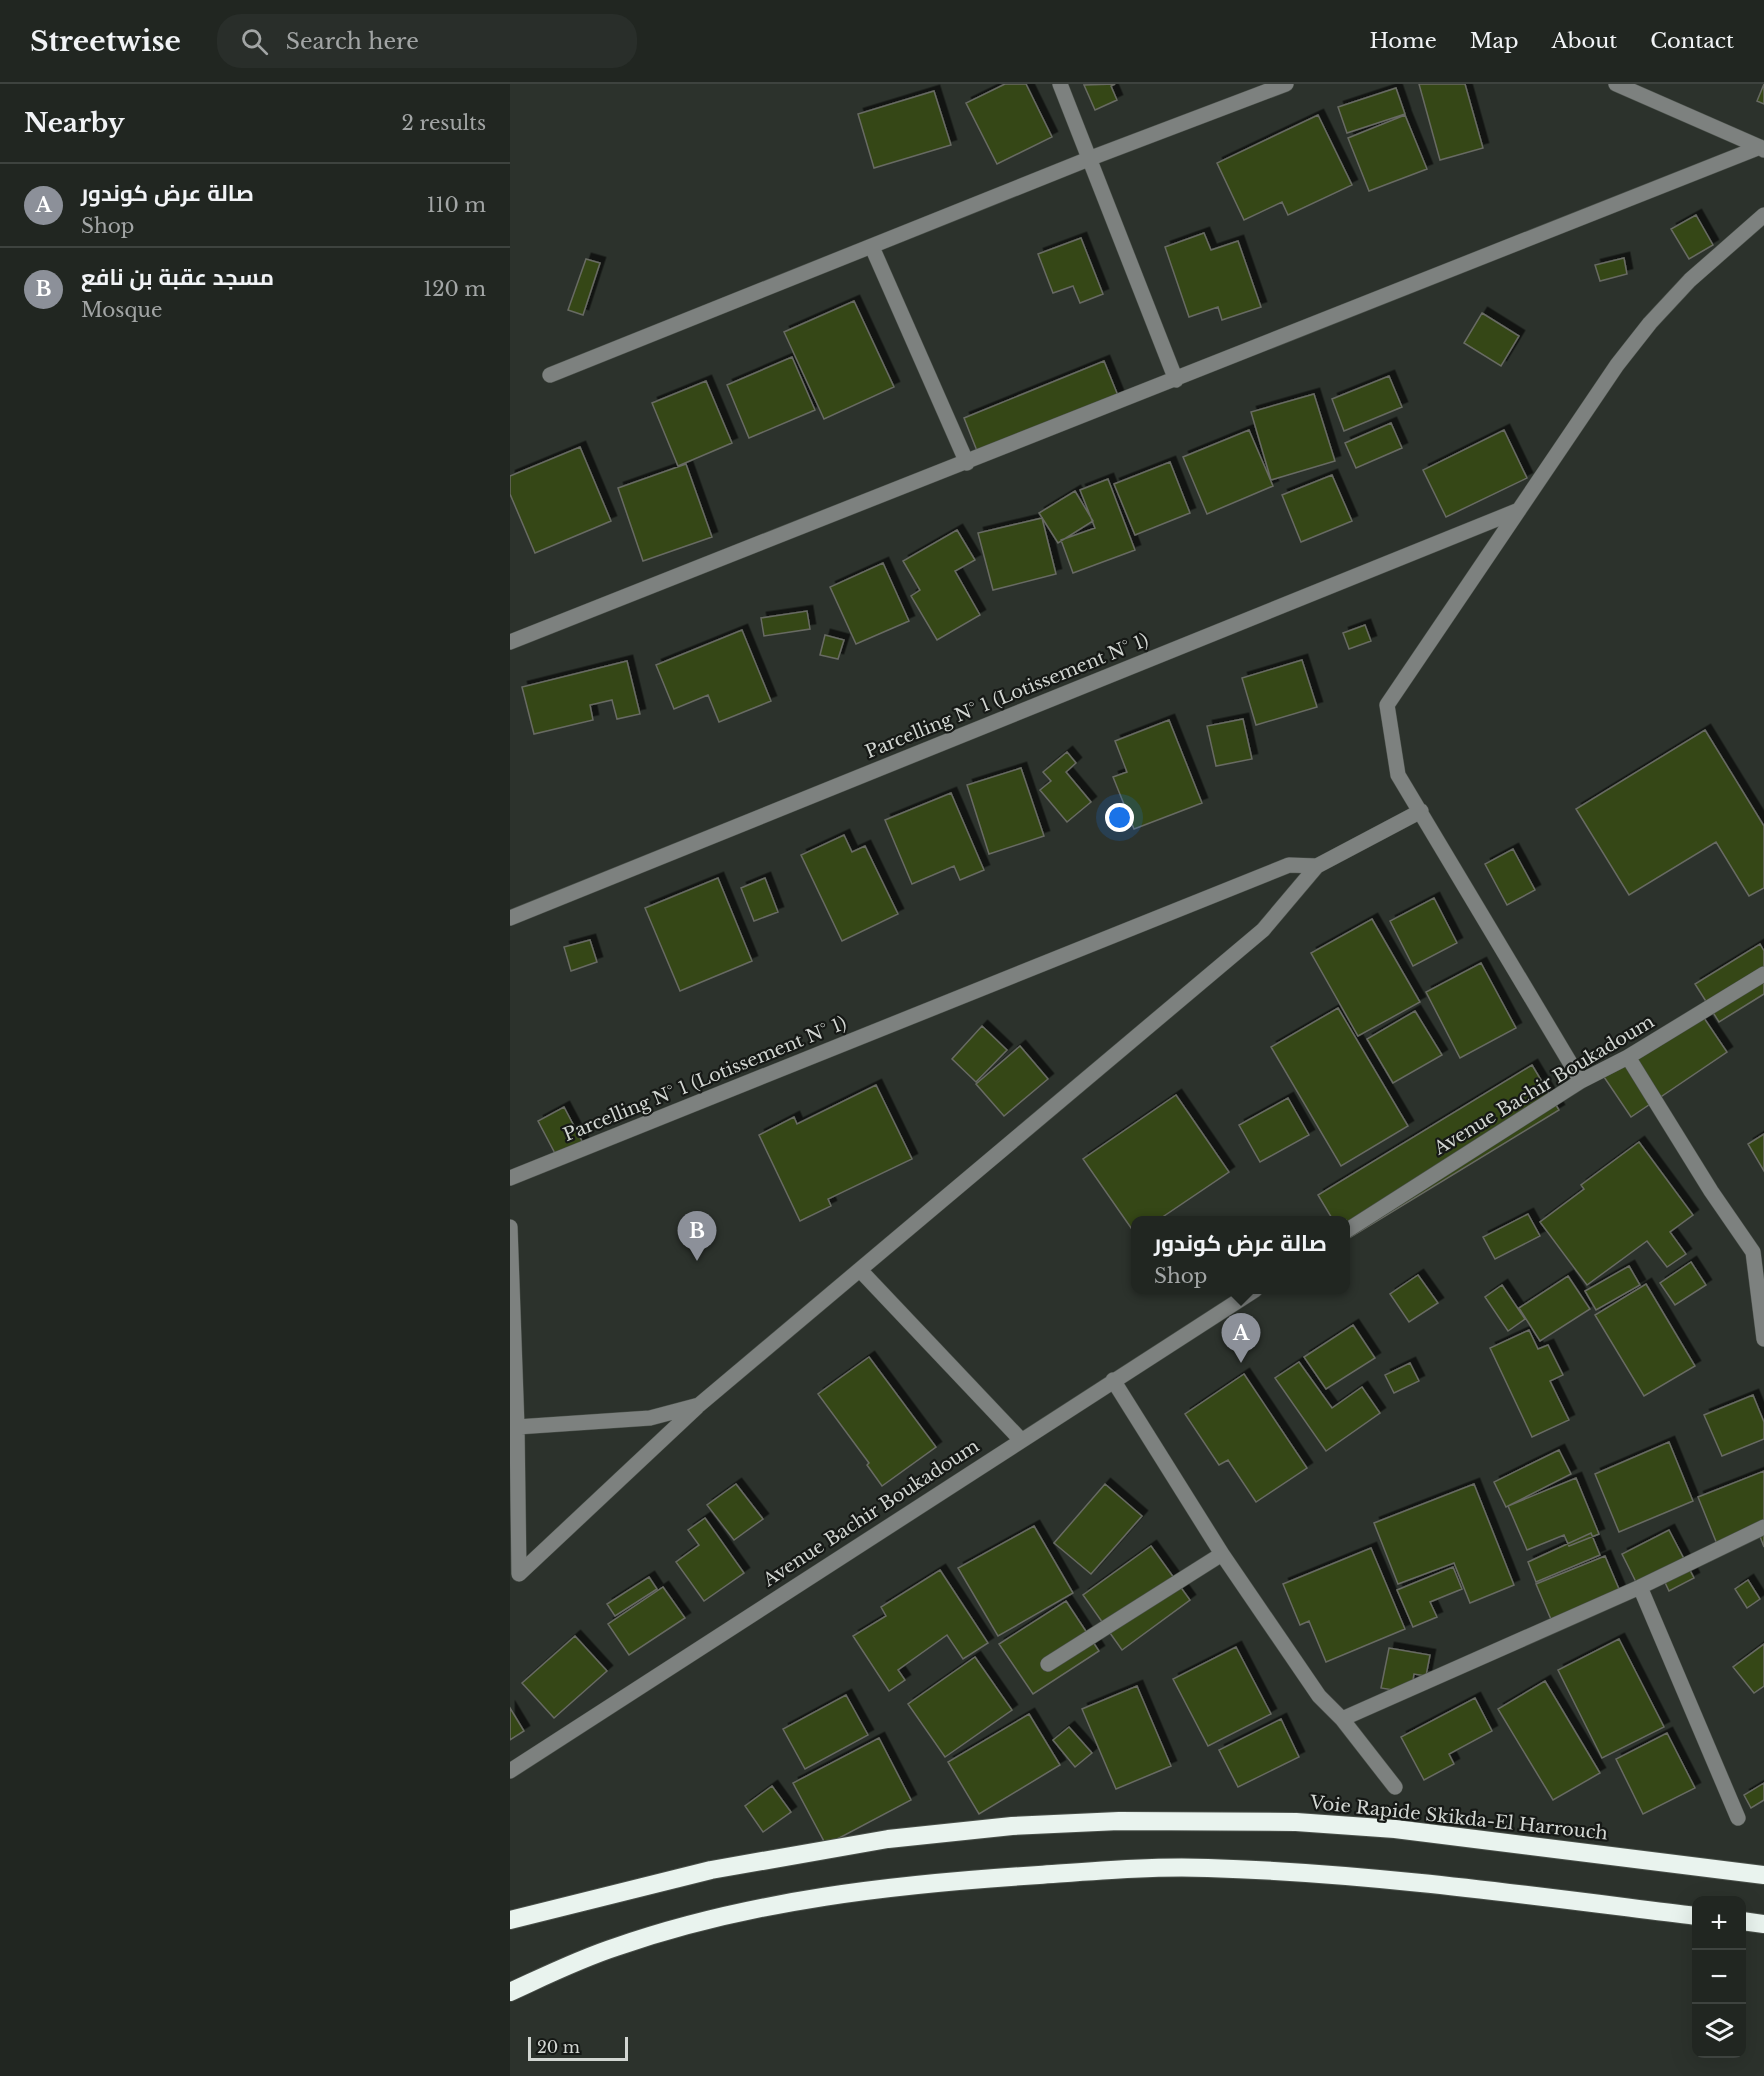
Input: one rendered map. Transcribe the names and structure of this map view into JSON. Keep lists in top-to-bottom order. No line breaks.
{"streets":{"highway":["Voie Rapide Skikda-El Harrouch"],"street":["Parcelling N° 1 (Lotissement N° 1)","Avenue Bachir Boukadoum"]},"scale_bar":"20 m","page":{"header":"Streetwise","search":"Search here","nav":["Home","Map","About","Contact"],"heading":["Nearby","2 results"],"list":[{"mark":"A","name":"صالة عرض كوندور","note":"Shop","value":"110 m"},{"mark":"B","name":"مسجد عقبة بن نافع","note":"Mosque","value":"120 m"}],"pins":["B","A"],"popup":["صالة عرض كوندور","Shop"],"map_buttons":["+","−"],"scale":"20 m"}}
